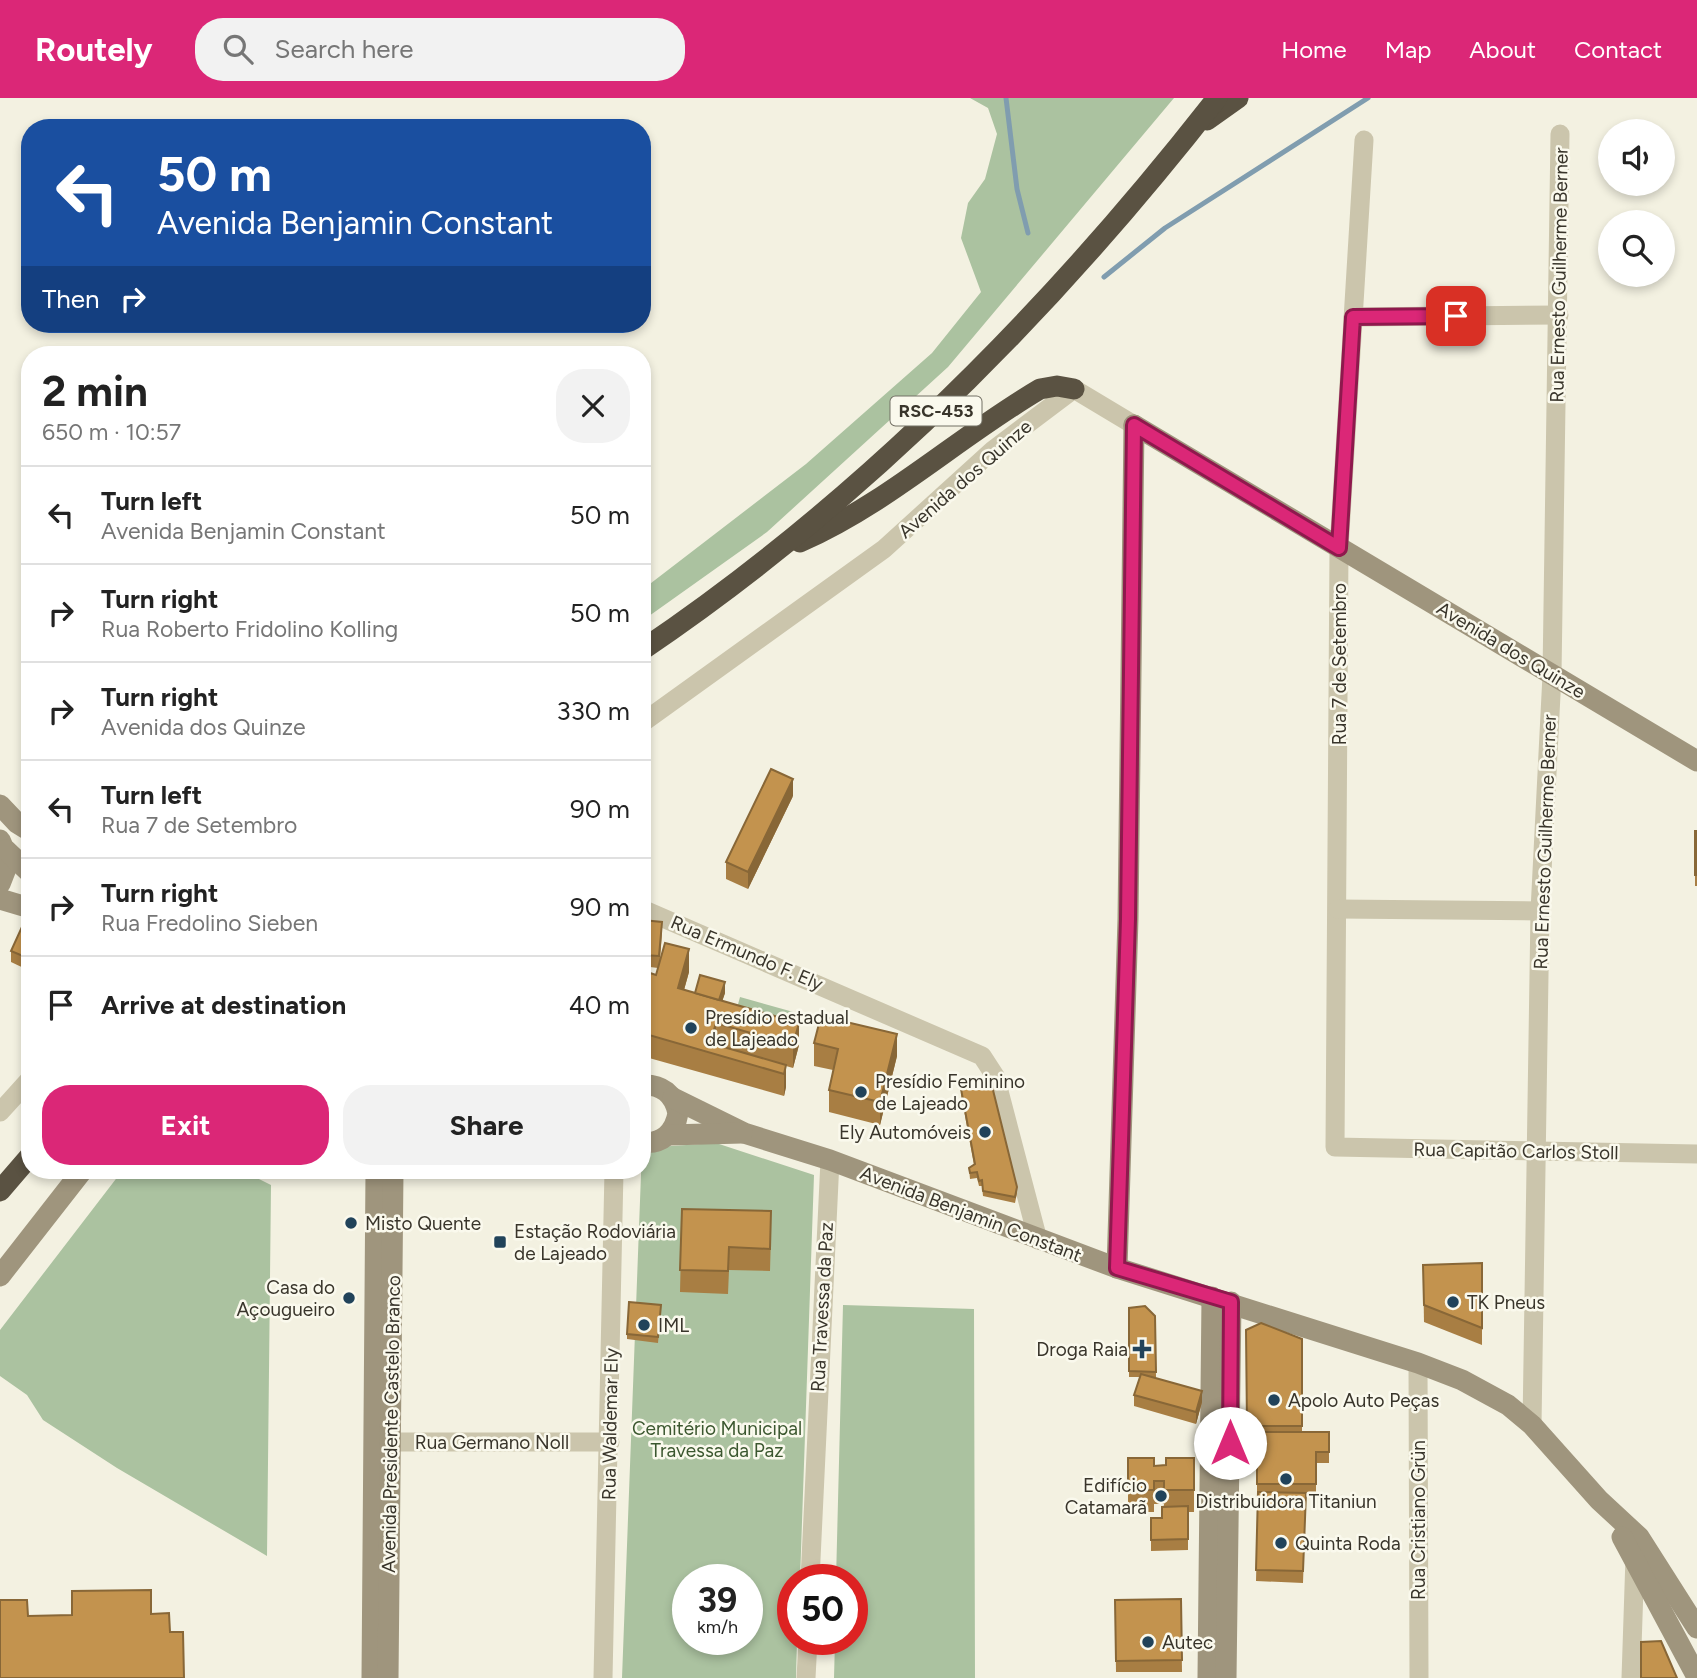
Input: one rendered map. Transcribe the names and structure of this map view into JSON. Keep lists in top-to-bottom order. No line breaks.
{"streets":{"highway":["RSC-453"],"main road":["Avenida dos Quinze","Avenida Benjamin Constant","Avenida Presidente Castelo Branco"],"street":["Rua Ernesto Guilherme Berner","Rua 7 de Setembro","Rua Ermundo F. Ely","Rua Capitão Carlos Stoll","Rua Travessa da Paz","Rua Waldemar Ely","Rua Germano Noll","Rua Cristiano Grün"]},"crossings":[["Rua Ernesto Guilherme Berner","Avenida dos Quinze"],["Rua Ernesto Guilherme Berner","Rua Capitão Carlos Stoll"],["Rua Ernesto Guilherme Berner","Avenida Benjamin Constant"],["Avenida dos Quinze","Rua 7 de Setembro"],["Rua 7 de Setembro","Rua Capitão Carlos Stoll"],["Rua Ermundo F. Ely","Avenida Benjamin Constant"],["Avenida Benjamin Constant","Rua Travessa da Paz"],["Avenida Benjamin Constant","Rua Cristiano Grün"],["Avenida Presidente Castelo Branco","Rua Germano Noll"],["Rua Waldemar Ely","Rua Germano Noll"]],"parks":["Cemitério Municipal Travessa da Paz"],"places":{"other":["Presídio estadual de Lajeado","Presídio Feminino de Lajeado","Ely Automóveis","Misto Quente","Casa do Açougueiro","TK Pneus","IML","Apolo Auto Peças","Distribuidora Titaniun","Edifício Catamarã","Quinta Roda","Autec"],"transit":["Estação Rodoviária de Lajeado"],"health":["Droga Raia"]},"page":{"header":"Routely","search":"Search here","nav":["Home","Map","About","Contact"],"turn":["50 m","Avenida Benjamin Constant"],"then":"Then","heading":["2 min","650 m · 10:57"],"list":[{"name":"Turn left","note":"Avenida Benjamin Constant","value":"50 m"},{"name":"Turn right","note":"Rua Roberto Fridolino Kolling","value":"50 m"},{"name":"Turn right","note":"Avenida dos Quinze","value":"330 m"},{"name":"Turn left","note":"Rua 7 de Setembro","value":"90 m"},{"name":"Turn right","note":"Rua Fredolino Sieben","value":"90 m"},{"name":"Arrive at destination","value":"40 m"}],"buttons":["Exit","Share"],"speed":"39 km/h","limit":"50"}}
